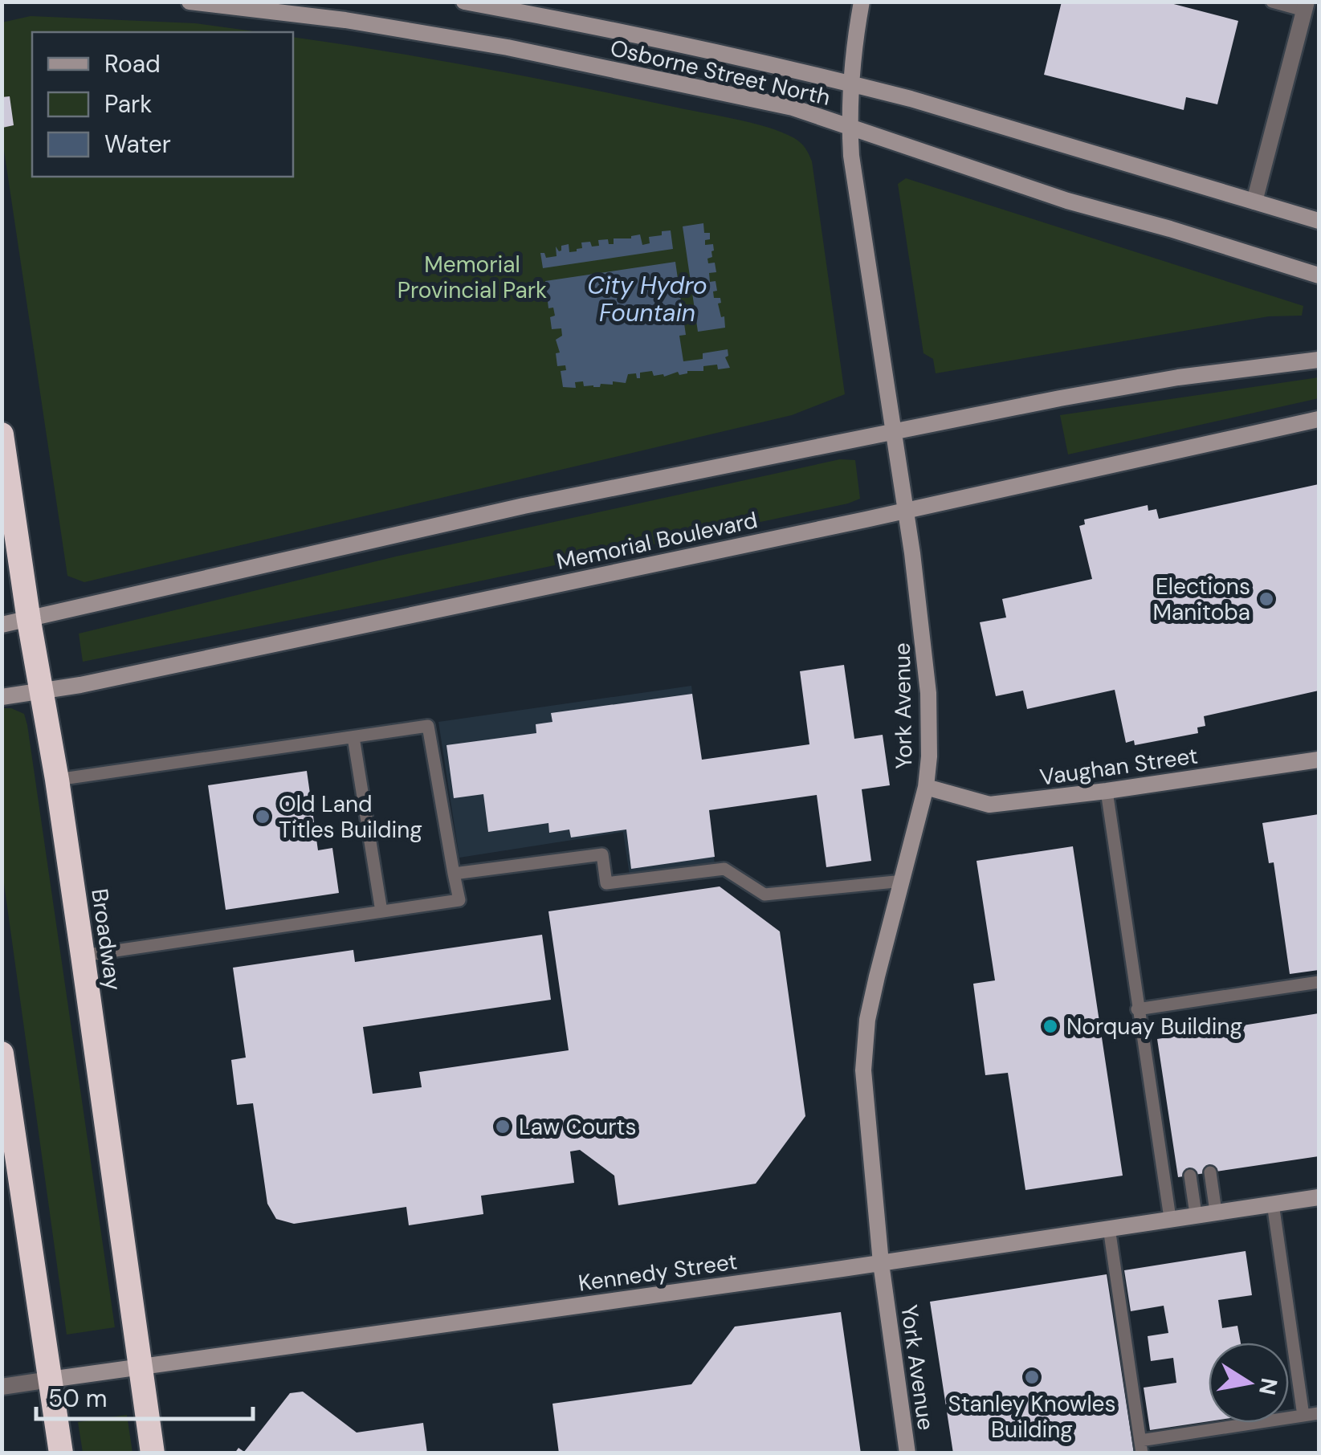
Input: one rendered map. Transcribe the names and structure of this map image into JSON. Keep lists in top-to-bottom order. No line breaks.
{"streets":{"highway":["Broadway"],"main road":["Osborne Street North","Memorial Boulevard","York Avenue","Vaughan Street","Kennedy Street"]},"crossings":[["Osborne Street North","York Avenue"],["Memorial Boulevard","York Avenue"],["Memorial Boulevard","Broadway"],["York Avenue","Vaughan Street"],["York Avenue","Kennedy Street"],["Broadway","Kennedy Street"]],"water":["City Hydro Fountain"],"parks":["Memorial Provincial Park"],"places":["Elections Manitoba","Old Land Titles Building","Norquay Building","Law Courts","Stanley Knowles Building"],"legend":["Road","Park","Water"],"scale_bar":"50 m","north":"right"}
